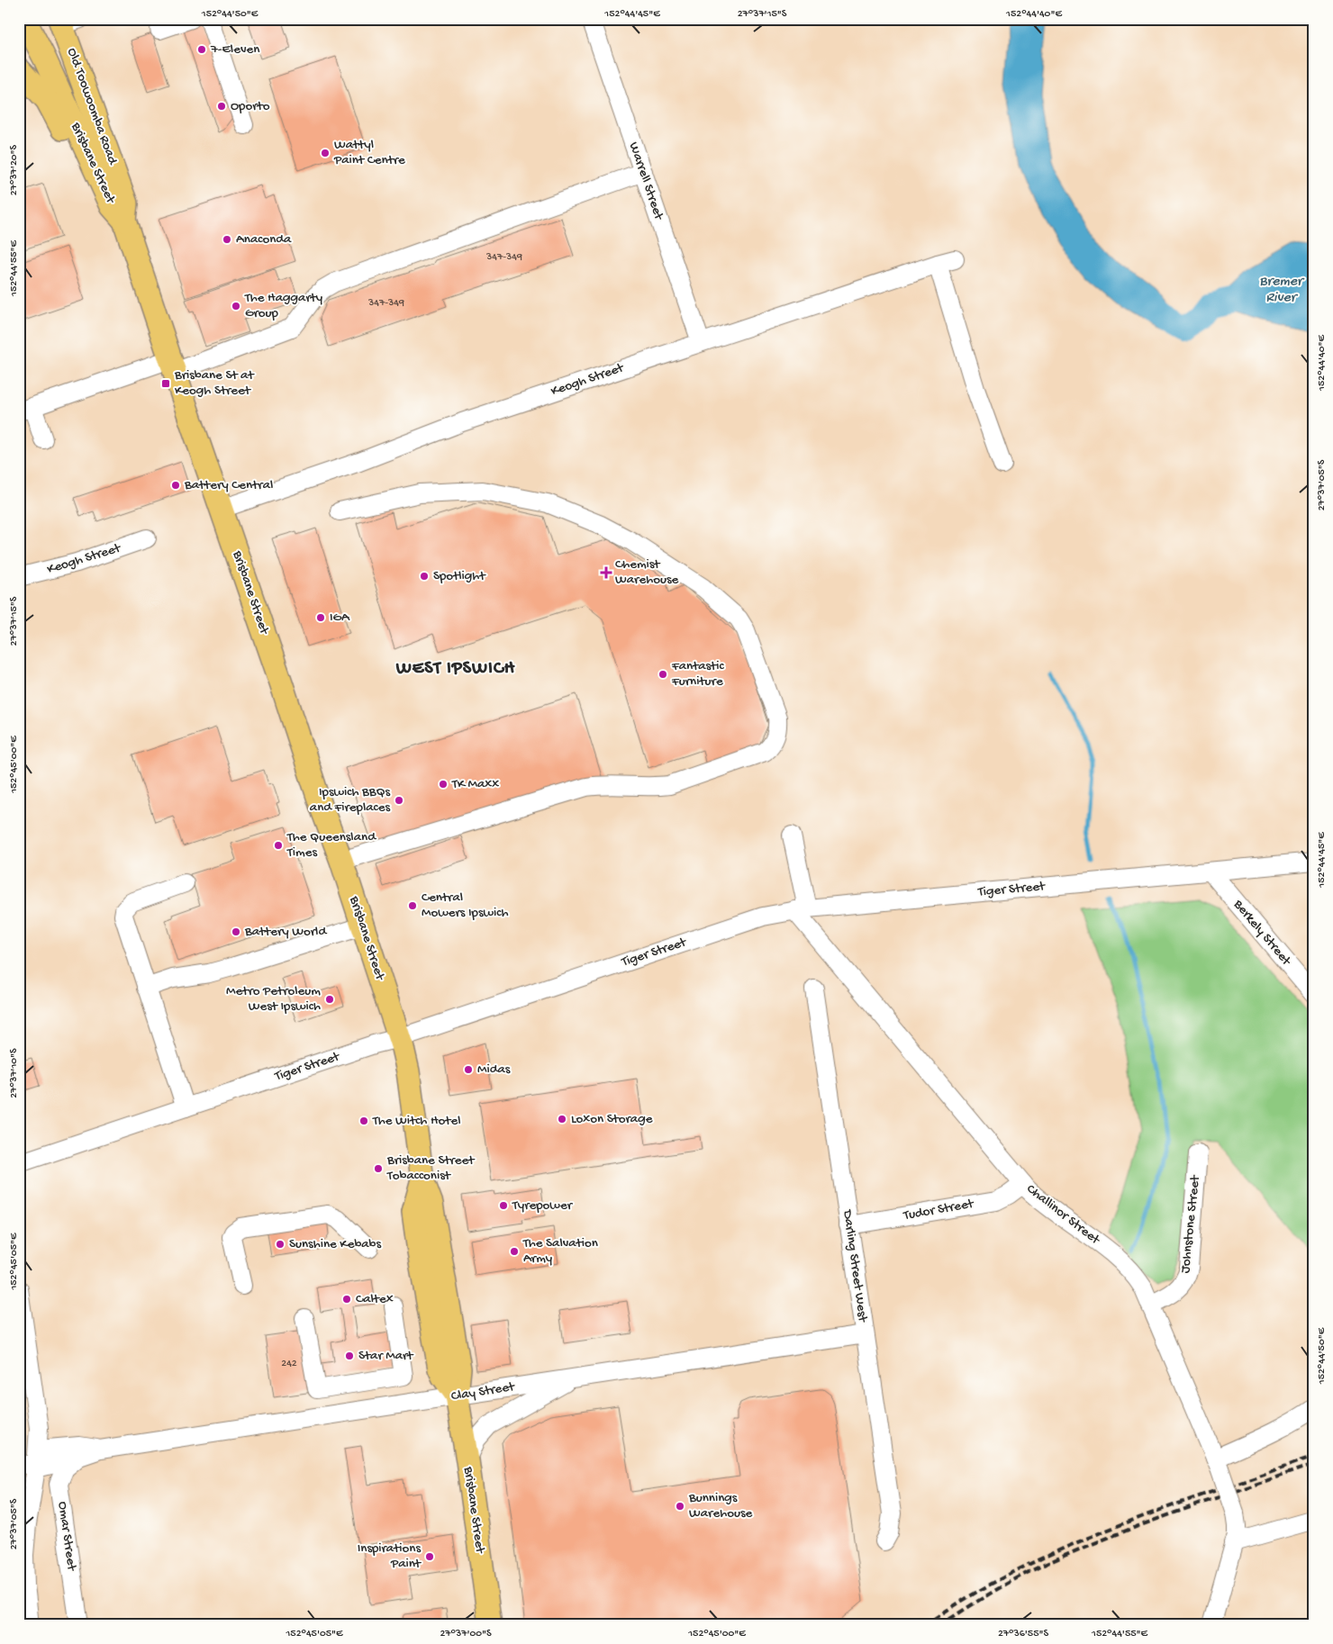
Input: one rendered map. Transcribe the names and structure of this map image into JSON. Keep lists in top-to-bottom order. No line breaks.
{"streets":{"main road":["Old Toowoomba Road","Brisbane Street"],"street":["Warrell Street","Keogh Street","Tiger Street","Berkely Street","Tudor Street","Challinor Street","Johnstone Street","Darling Street West","Clay Street","Omar Street"]},"crossings":[["Old Toowoomba Road","Brisbane Street"],["Brisbane Street","Keogh Street"],["Brisbane Street","Tiger Street"],["Brisbane Street","Clay Street"],["Warrell Street","Keogh Street"],["Tiger Street","Berkely Street"],["Tiger Street","Challinor Street"],["Tudor Street","Challinor Street"],["Tudor Street","Darling Street West"],["Challinor Street","Johnstone Street"],["Darling Street West","Clay Street"],["Clay Street","Omar Street"]],"districts":["WEST IPSWICH"],"water":["Bremer River"],"places":{"other":["7-Eleven","Oporto","Wattyl Paint Centre","Anaconda","The Haggarty Group","Battery Central","Spotlight","IGA","Fantastic Furniture","TK Maxx","Ipswich BBQs and Fireplaces","The Queensland Times","Central Mowers Ipswich","Battery World","Metro Petroleum West Ipswich","Midas","Loxon Storage","The Witch Hotel","Brisbane Street Tobacconist","Tyrepower","Sunshine Kebabs","The Salvation Army","Caltex","Star Mart","Bunnings Warehouse","Inspirations Paint"],"transit":["Brisbane St at Keogh Street"],"health":["Chemist Warehouse"]},"house_numbers":["347-349","347-349","242"],"coordinates":["152°44'50\"E","152°44'45\"E","27°37'15\"S","152°44'40\"E","27°37'20\"S","152°44'55\"E","27°37'05\"S","152°45'00\"E","27°37'10\"S","152°45'05\"E","27°37'00\"S","27°36'55\"S"]}
